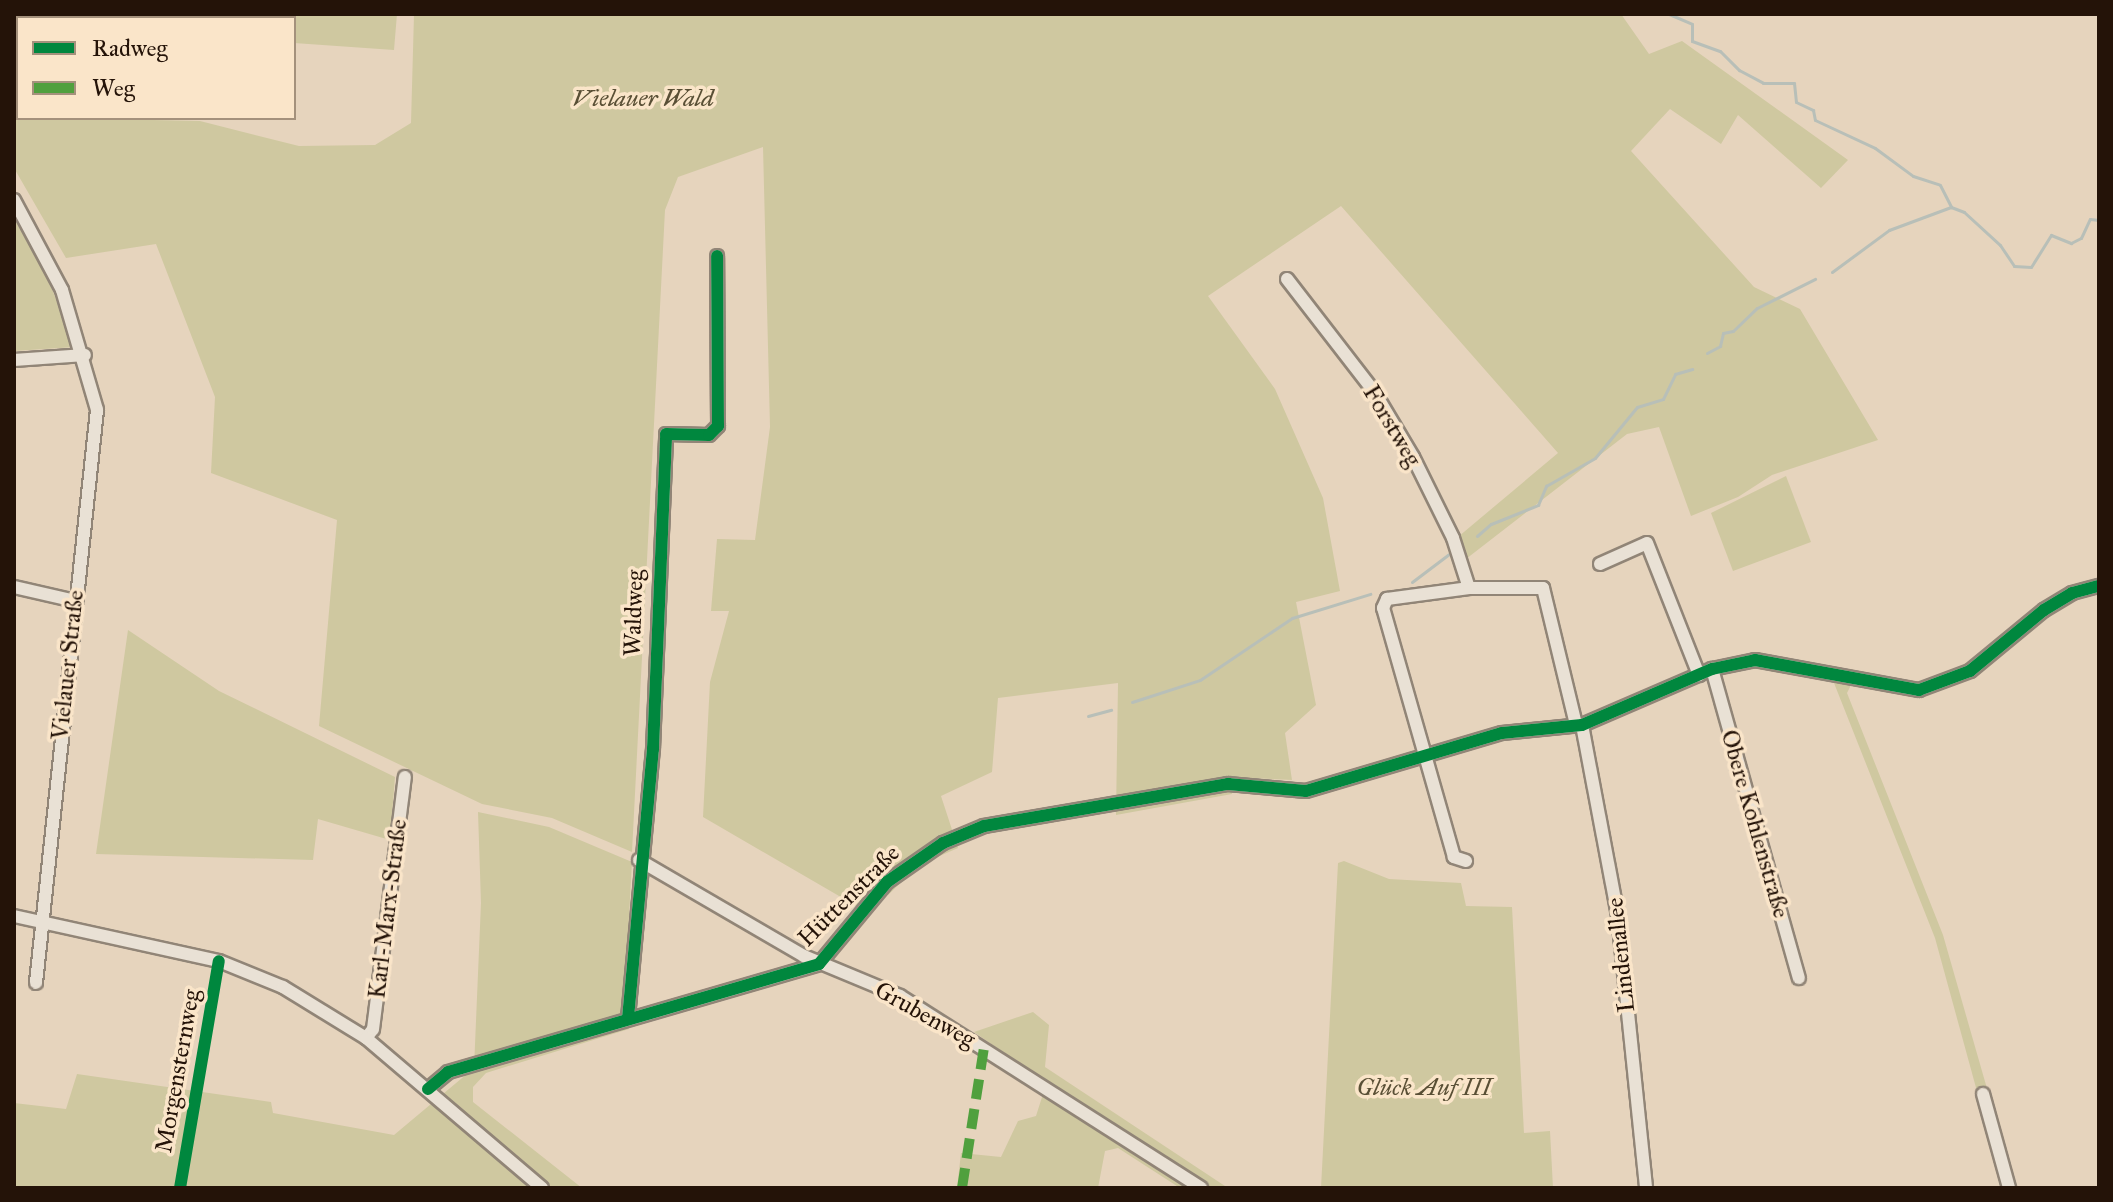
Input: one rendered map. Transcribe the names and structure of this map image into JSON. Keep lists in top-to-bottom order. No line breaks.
{"streets":{"street":["Forstweg","Waldweg","Vielauer Straße","Obere Kohlenstraße","Hüttenstraße","Karl-Marx-Straße","Lindenallee","Grubenweg"],"cycle path":["Morgensternweg"]},"crossings":[["Waldweg","Hüttenstraße"],["Waldweg","Grubenweg"],["Hüttenstraße","Grubenweg"]],"parks":["Vielauer Wald","Glück Auf III"],"legend":["Radweg","Weg"]}
